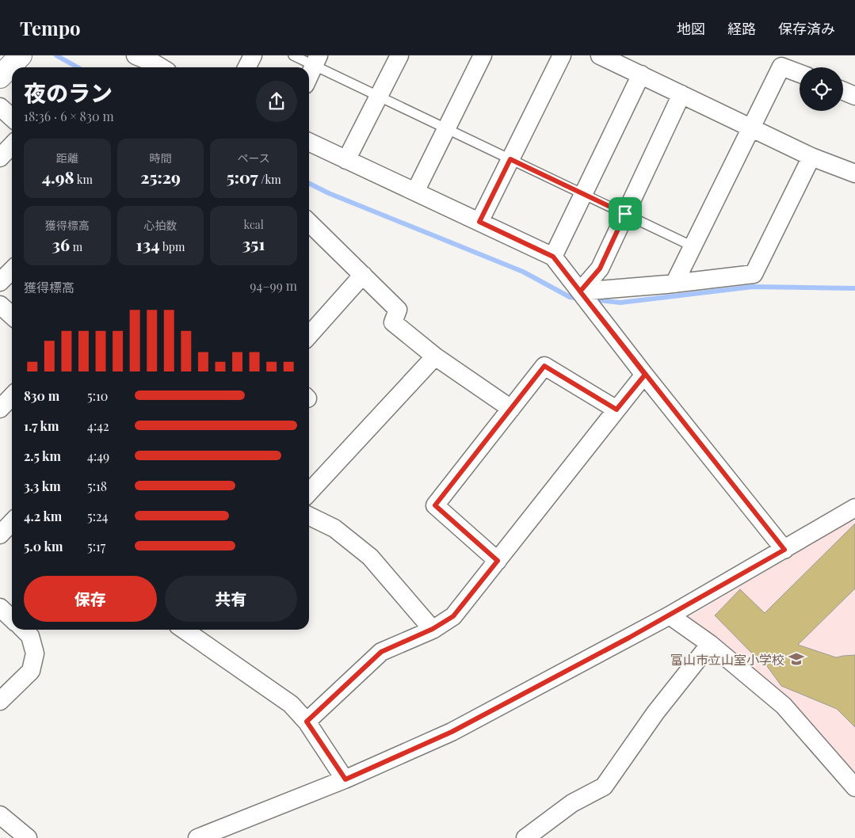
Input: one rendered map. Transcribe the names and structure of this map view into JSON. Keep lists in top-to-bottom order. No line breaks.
{"places":{"school or university":["富山市立山室小学校"]},"page":{"header":"Tempo","nav":["地図","経路","保存済み"],"heading":["夜のラン","18:36 · 6 × 830 m"],"stats":[["距離","4.98 km"],["時間","25:29"],["ペース","5:07 /km"],["獲得標高","36 m"],["心拍数","134 bpm"],["kcal","351"]],"chart":["獲得標高","94–99 m"],"list":[{"name":"830 m","note":"5:10"},{"name":"1.7 km","note":"4:42"},{"name":"2.5 km","note":"4:49"},{"name":"3.3 km","note":"5:18"},{"name":"4.2 km","note":"5:24"},{"name":"5.0 km","note":"5:17"}],"buttons":["保存","共有"]}}
